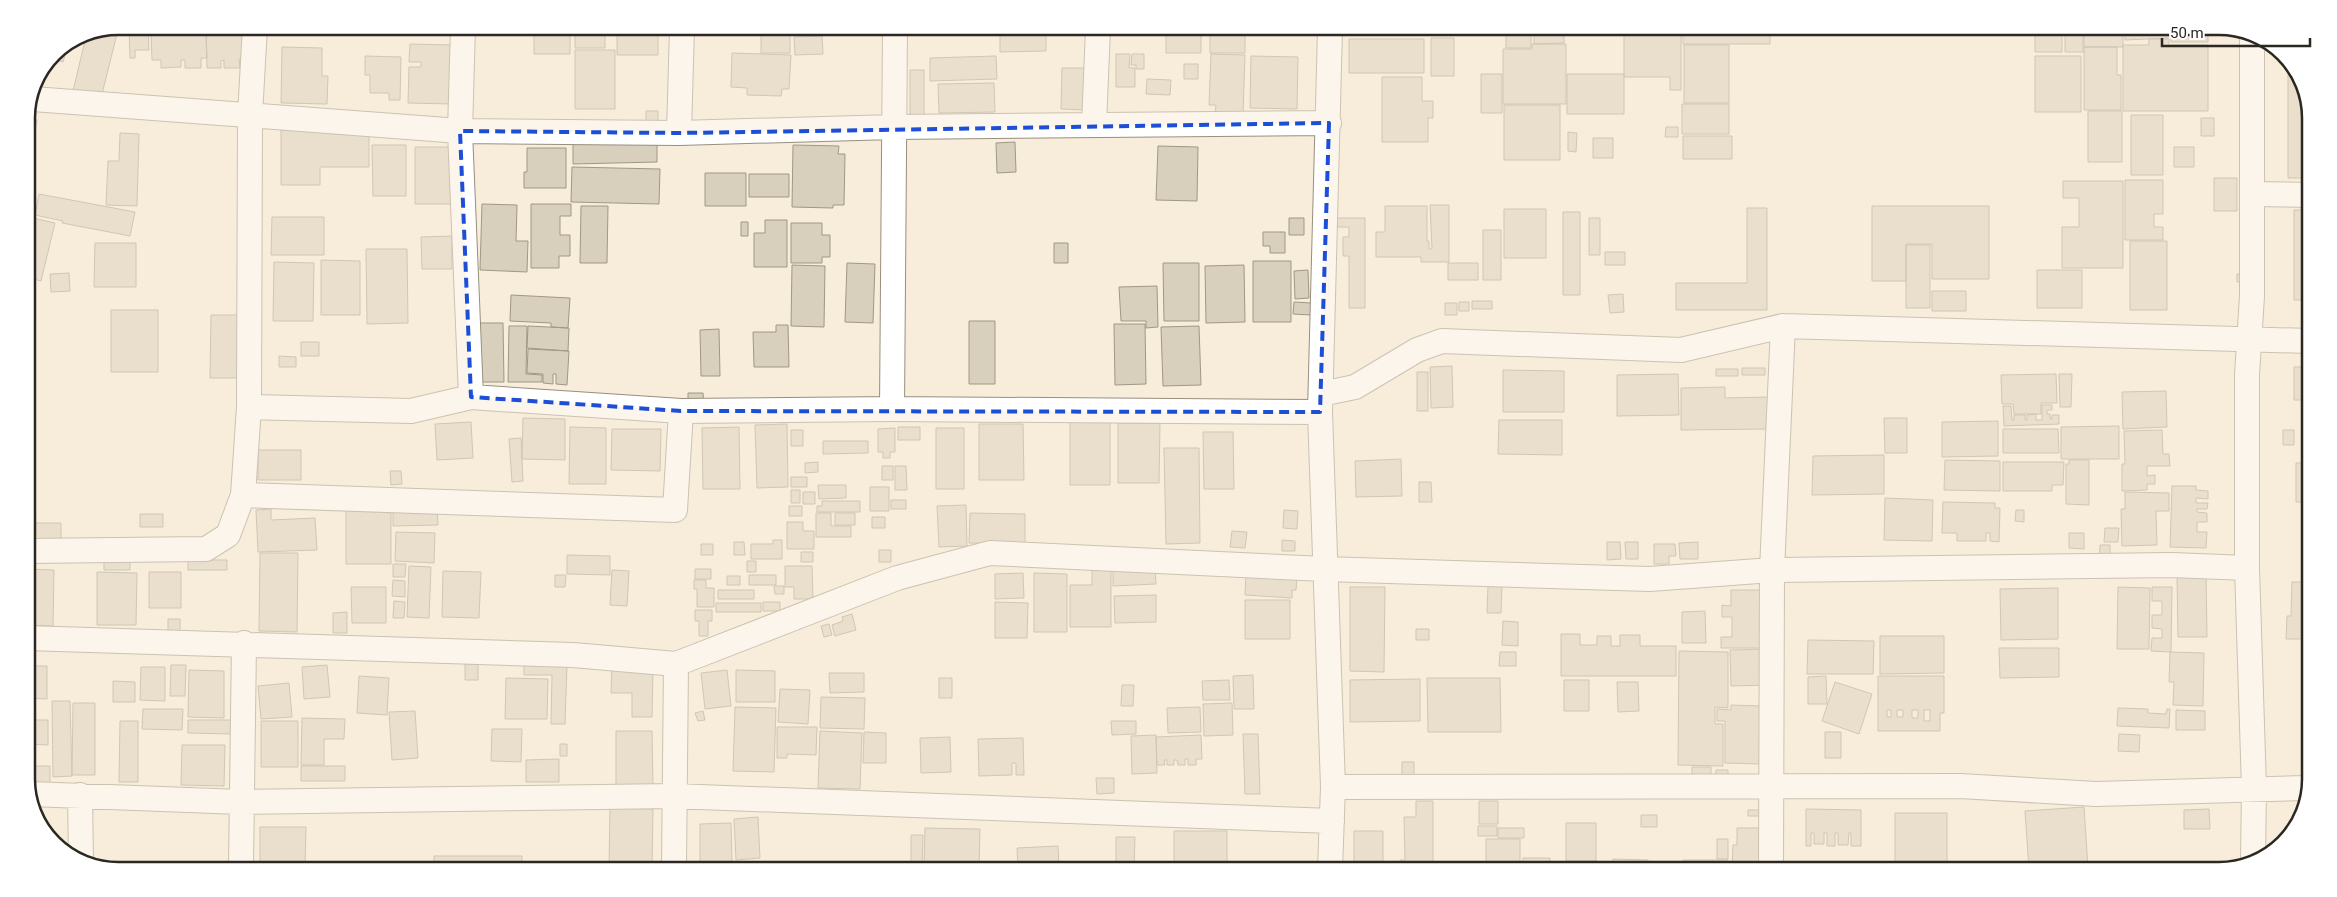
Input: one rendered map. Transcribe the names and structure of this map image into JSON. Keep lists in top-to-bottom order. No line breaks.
{"scale_bar":"50 m"}
